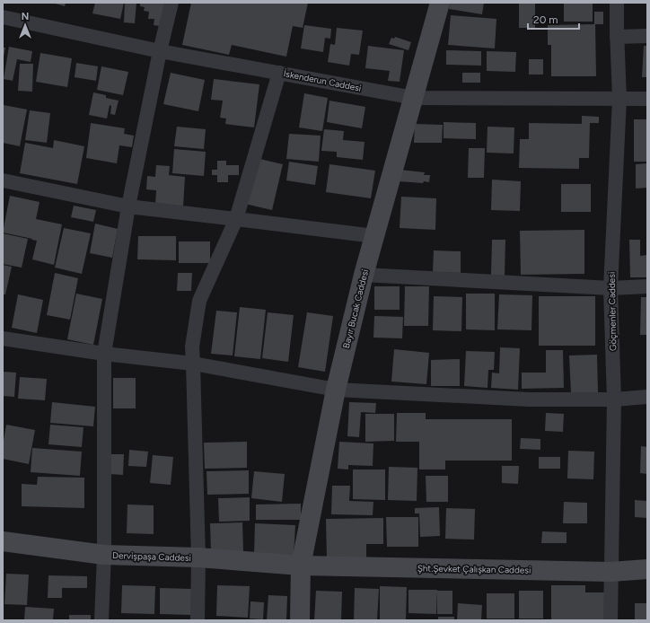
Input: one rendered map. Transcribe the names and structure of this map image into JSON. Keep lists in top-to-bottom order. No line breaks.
{"streets":{"street":["İskenderun Caddesi","Bayır Bucak Caddesi","Göçmenler Caddesi","Dervişpaşa Caddesi","Şht.Şevket Çalışkan Caddesi"]},"crossings":[["İskenderun Caddesi","Bayır Bucak Caddesi"],["İskenderun Caddesi","Göçmenler Caddesi"],["Bayır Bucak Caddesi","Dervişpaşa Caddesi"],["Bayır Bucak Caddesi","Şht.Şevket Çalışkan Caddesi"],["Göçmenler Caddesi","Şht.Şevket Çalışkan Caddesi"],["Dervişpaşa Caddesi","Şht.Şevket Çalışkan Caddesi"]],"scale_bar":"20 m","north":"top"}
